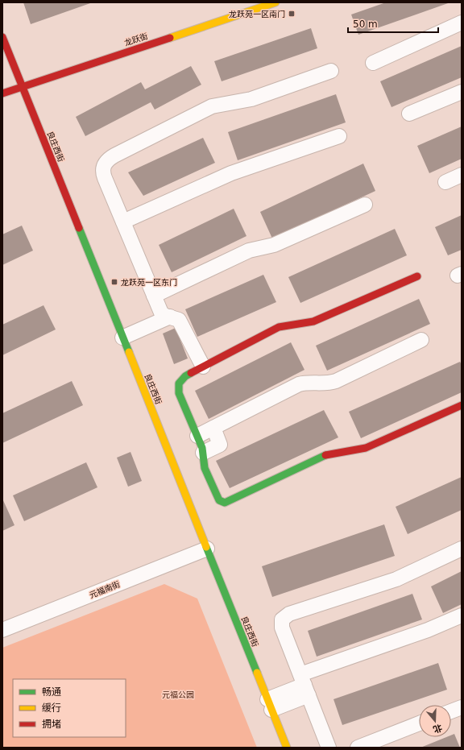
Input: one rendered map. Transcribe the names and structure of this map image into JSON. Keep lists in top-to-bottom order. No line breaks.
{"streets":{"street":["龙跃街","良庄西街","元福南街"]},"crossings":[["龙跃街","良庄西街"],["良庄西街","元福南街"]],"parks":["元福公园"],"places":{"transit":["龙跃苑一区南门","龙跃苑一区东门"]},"legend":["畅通","缓行","拥堵"],"scale_bar":"50 m","north":"bottom"}
